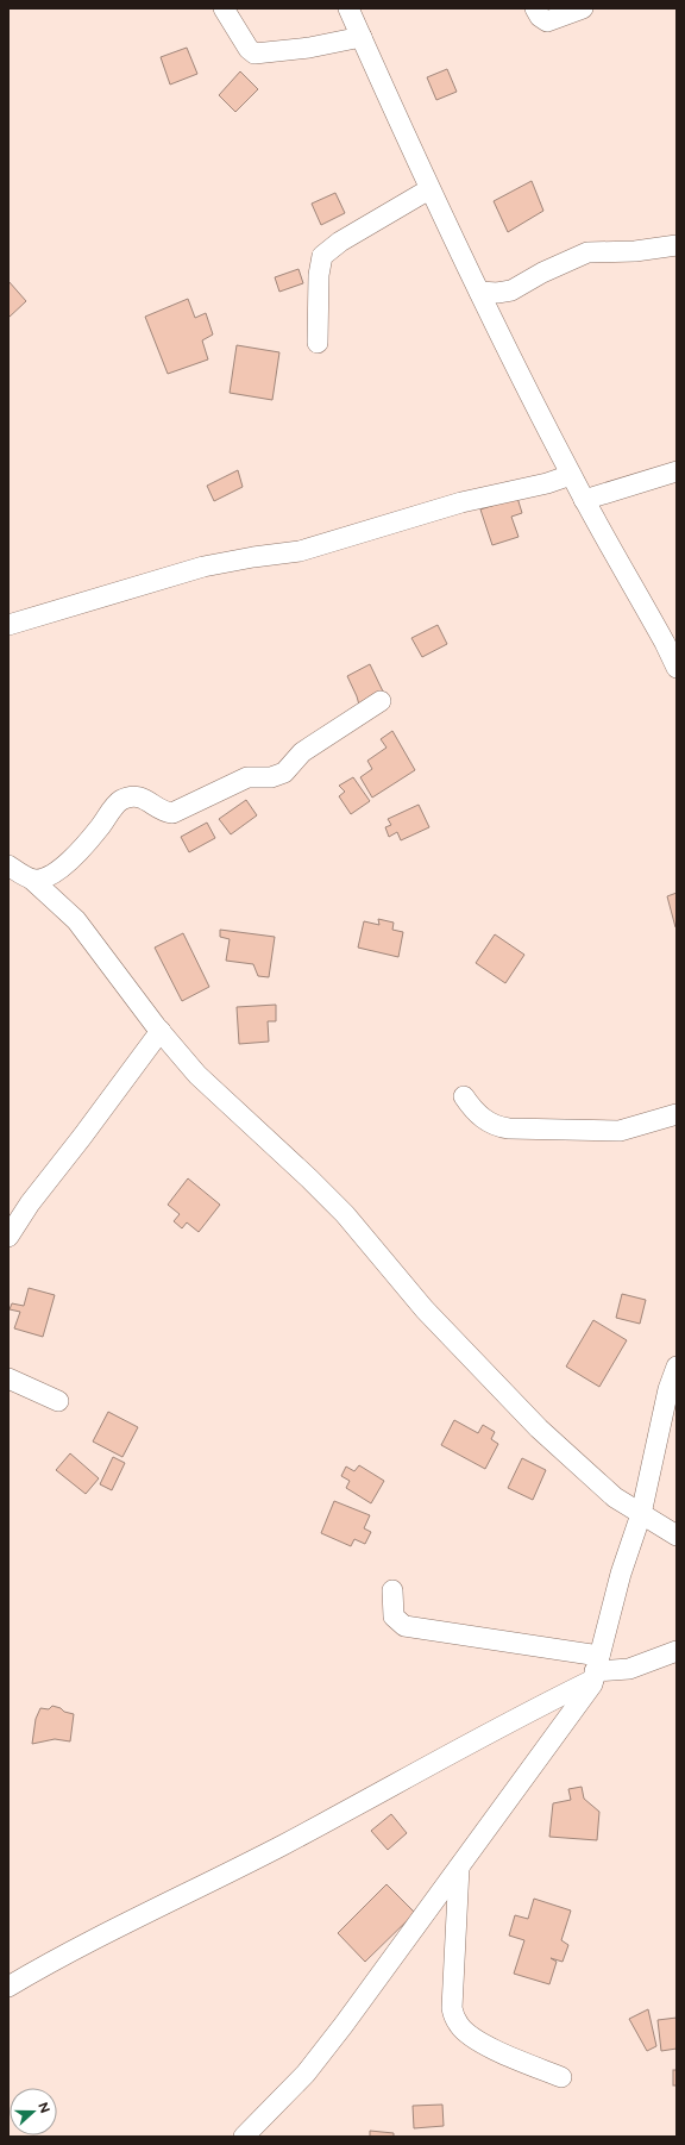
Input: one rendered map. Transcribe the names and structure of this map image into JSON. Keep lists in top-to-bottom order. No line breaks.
{"north":"right"}
